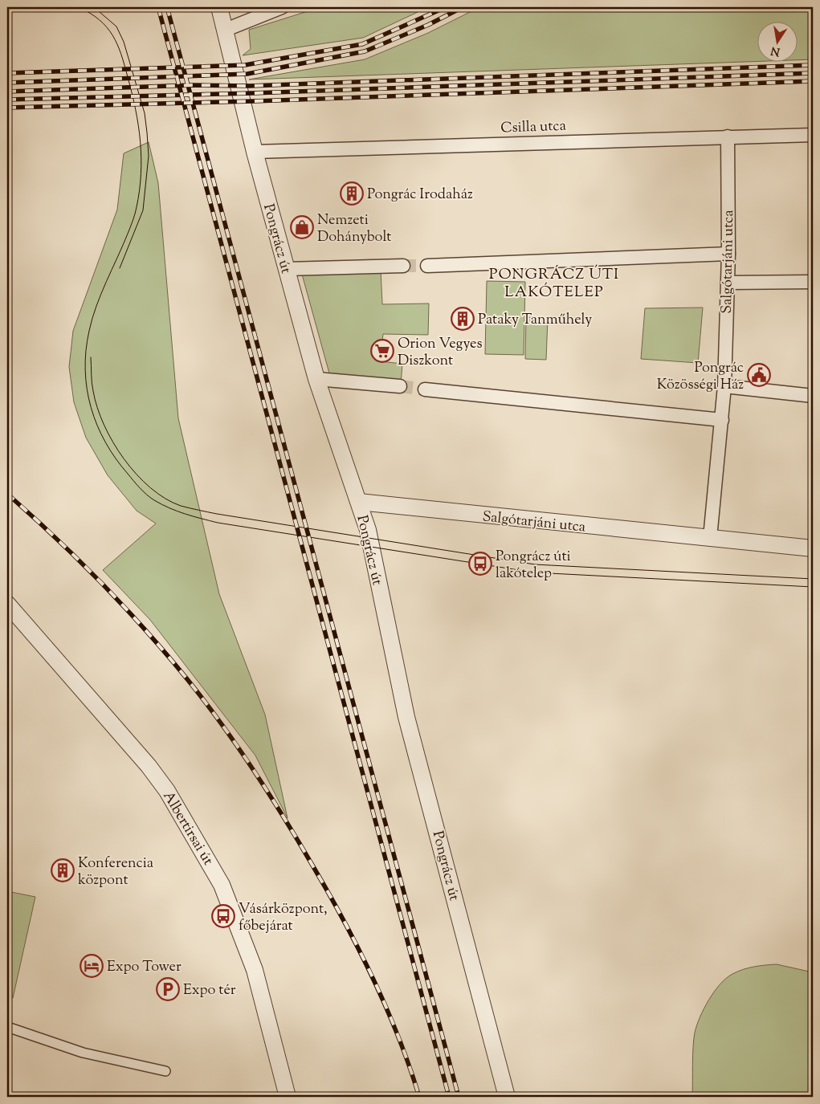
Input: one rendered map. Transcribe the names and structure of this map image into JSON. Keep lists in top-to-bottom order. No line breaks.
{"streets":{"street":["Csilla utca","Pongrácz út","Salgótarjáni utca","Albertirsai út"]},"crossings":[["Csilla utca","Pongrácz út"],["Csilla utca","Salgótarjáni utca"],["Pongrácz út","Salgótarjáni utca"]],"districts":["PONGRÁCZ ÚTI LAKÓTELEP"],"places":{"building":["Pongrác Irodaház","Pataky Tanműhely","Konferencia központ"],"shop":["Nemzeti Dohánybolt"],"supermarket":["Orion Vegyes Diszkont"],"public building":["Pongrác Közösségi Ház"],"bus stop":["Pongrácz úti lakótelep","Vásárközpont, főbejárat"],"hotel":["Expo Tower"],"parking":["Expo tér"]},"north":"bottom"}
